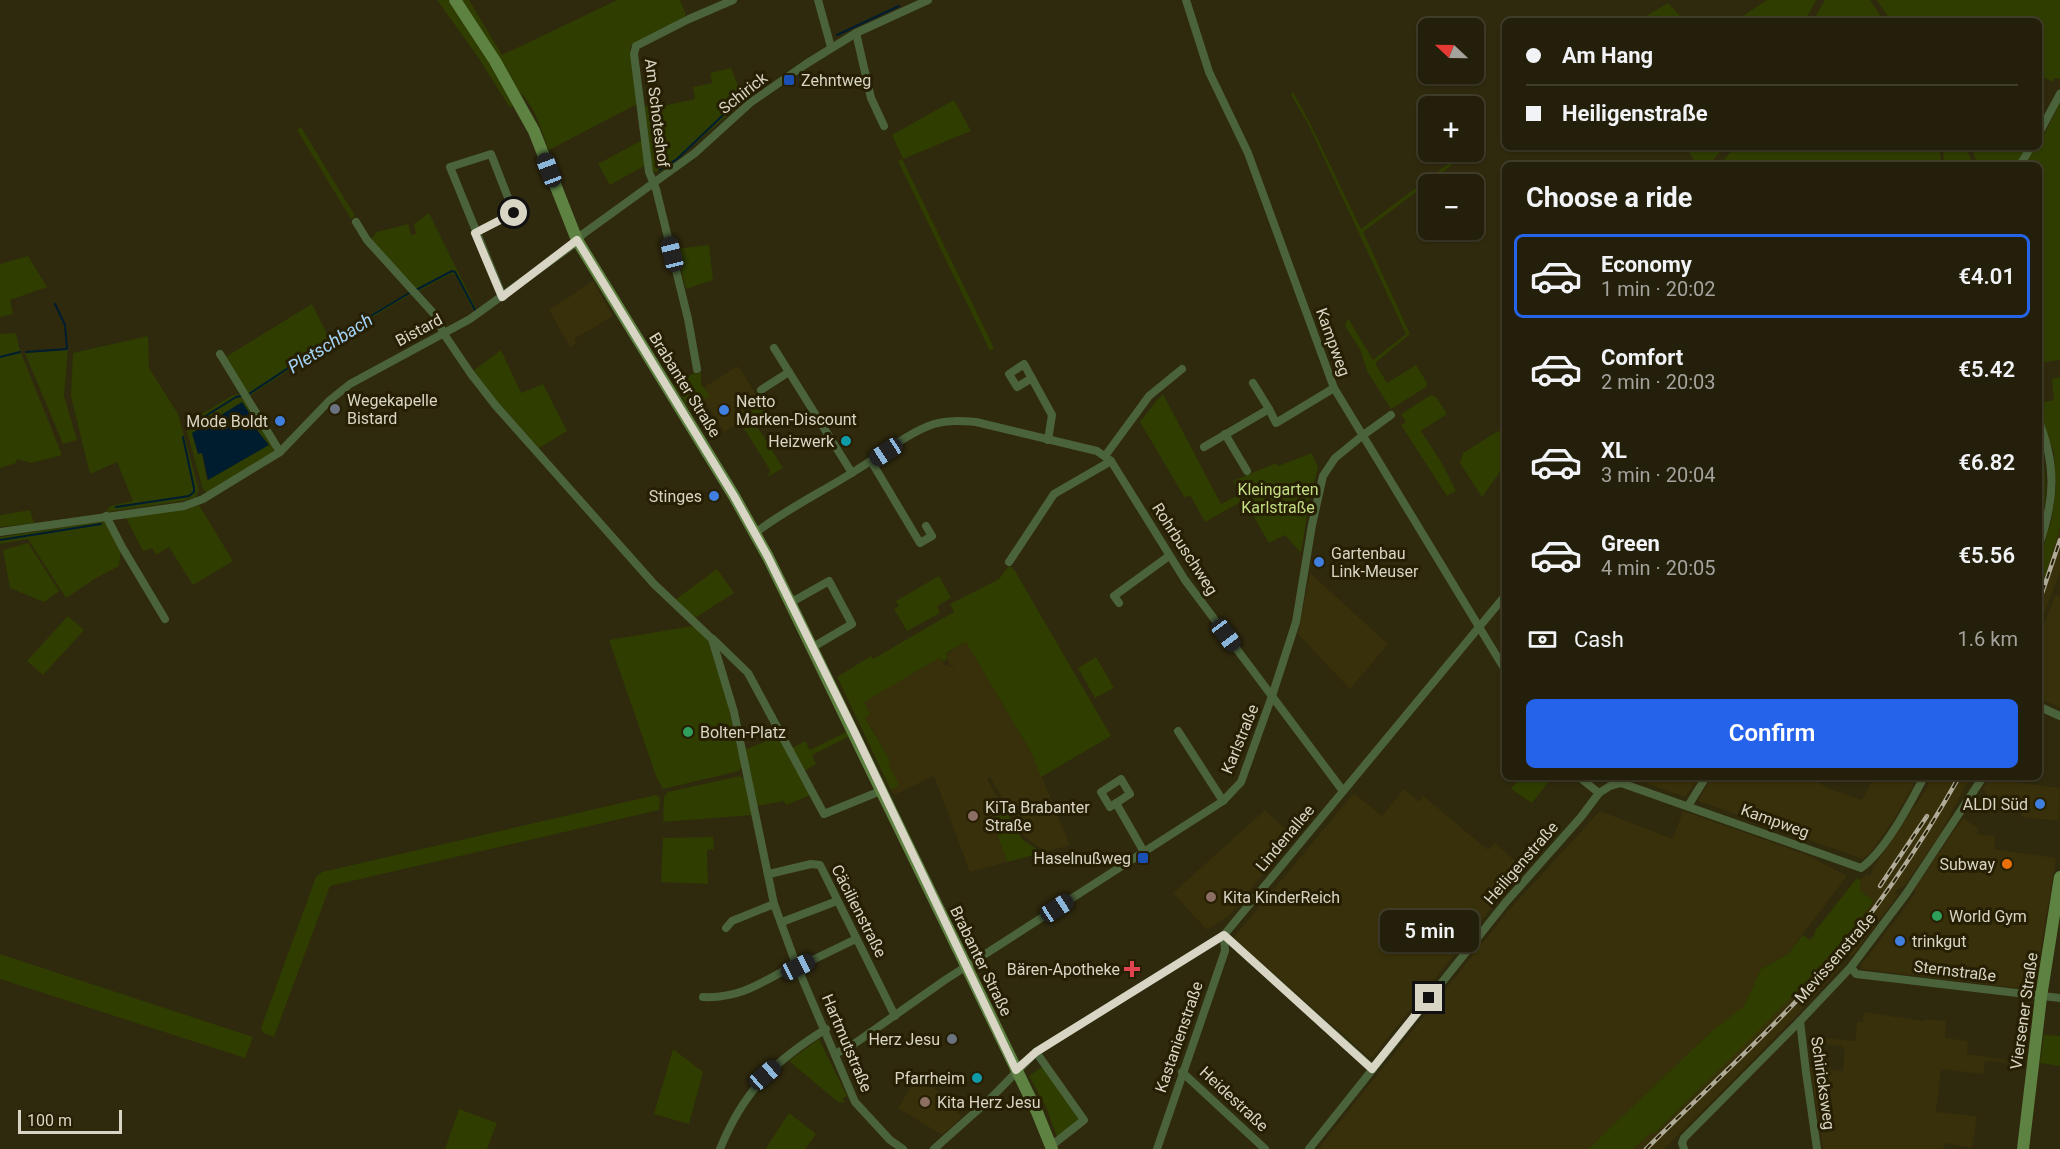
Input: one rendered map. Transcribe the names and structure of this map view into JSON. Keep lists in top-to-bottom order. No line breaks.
{"streets":{"main road":["Brabanter Straße","Viersener Straße"],"street":["Schirick","Am Schoteshof","Bistard","Kampweg","Rohrbuschweg","Karlstraße","Lindenallee","Heiligenstraße","Cäcilienstraße","Mevissenstraße","Sternstraße","Kastanienstraße","Hartmutstraße","Schiricksweg","Heidestraße"]},"crossings":[["Schirick","Am Schoteshof"],["Schirick","Bistard"],["Schirick","Brabanter Straße"],["Bistard","Brabanter Straße"],["Kampweg","Karlstraße"],["Kampweg","Lindenallee"],["Kampweg","Heiligenstraße"],["Brabanter Straße","Karlstraße"],["Brabanter Straße","Lindenallee"],["Rohrbuschweg","Karlstraße"],["Rohrbuschweg","Lindenallee"],["Karlstraße","Cäcilienstraße"],["Karlstraße","Hartmutstraße"],["Lindenallee","Kastanienstraße"],["Cäcilienstraße","Hartmutstraße"],["Mevissenstraße","Sternstraße"],["Mevissenstraße","Schiricksweg"],["Sternstraße","Viersener Straße"],["Kastanienstraße","Heidestraße"]],"water":["Pletschbach"],"parks":["Kleingarten Karlstraße"],"places":{"transit":["Zehntweg","Haselnußweg"],"other":["Wegekapelle Bistard","Netto Marken-Discount","Mode Boldt","Heizwerk","Stinges","Gartenbau Link-Meuser","Bolten-Platz","ALDI Süd","KiTa Brabanter Straße","Subway","Kita KinderReich","World Gym","trinkgut","Herz Jesu","Pfarrheim","Kita Herz Jesu"],"health":["Bären-Apotheke"]},"scale_bar":"100 m","north":"left","page":{"map_buttons":["+","−"],"banner":["Am Hang","Heiligenstraße"],"heading":"Choose a ride","list":[{"name":"Economy","note":"1 min · 20:02","value":"€4.01"},{"name":"Comfort","note":"2 min · 20:03","value":"€5.42"},{"name":"XL","note":"3 min · 20:04","value":"€6.82"},{"name":"Green","note":"4 min · 20:05","value":"€5.56"}],"pay":["Cash","1.6 km"],"buttons":"Confirm","bubble":"5 min","scale":"100 m"}}
